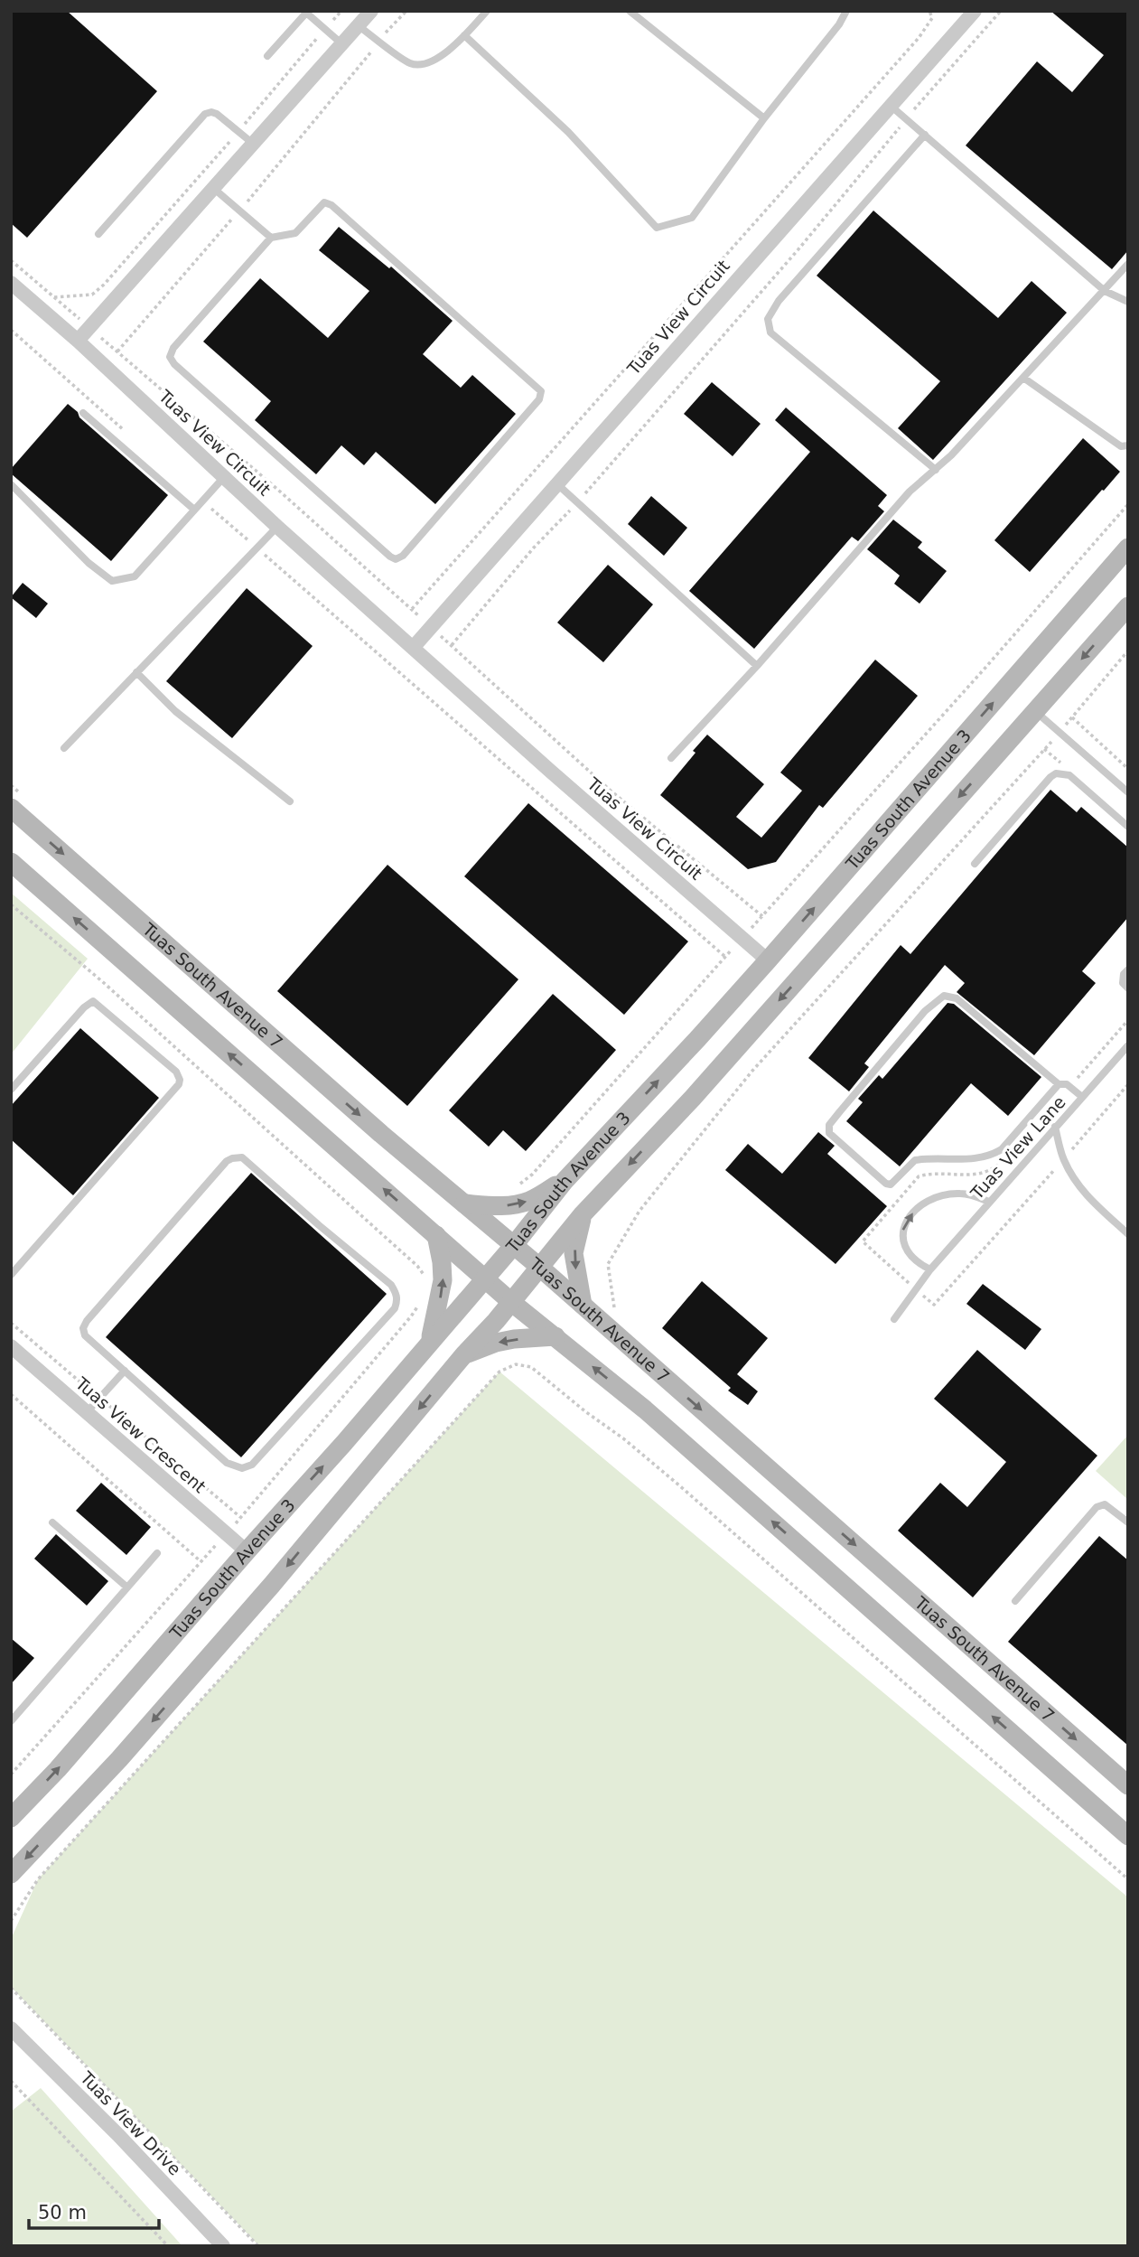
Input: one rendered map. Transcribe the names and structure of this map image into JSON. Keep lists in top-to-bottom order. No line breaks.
{"streets":{"street":["Tuas View Circuit","Tuas South Avenue 3","Tuas South Avenue 7","Tuas View Crescent","Tuas View Drive"],"lane":["Tuas View Lane"]},"crossings":[["Tuas View Circuit","Tuas South Avenue 3"],["Tuas South Avenue 3","Tuas South Avenue 7"],["Tuas South Avenue 3","Tuas View Crescent"]],"scale_bar":"50 m"}
